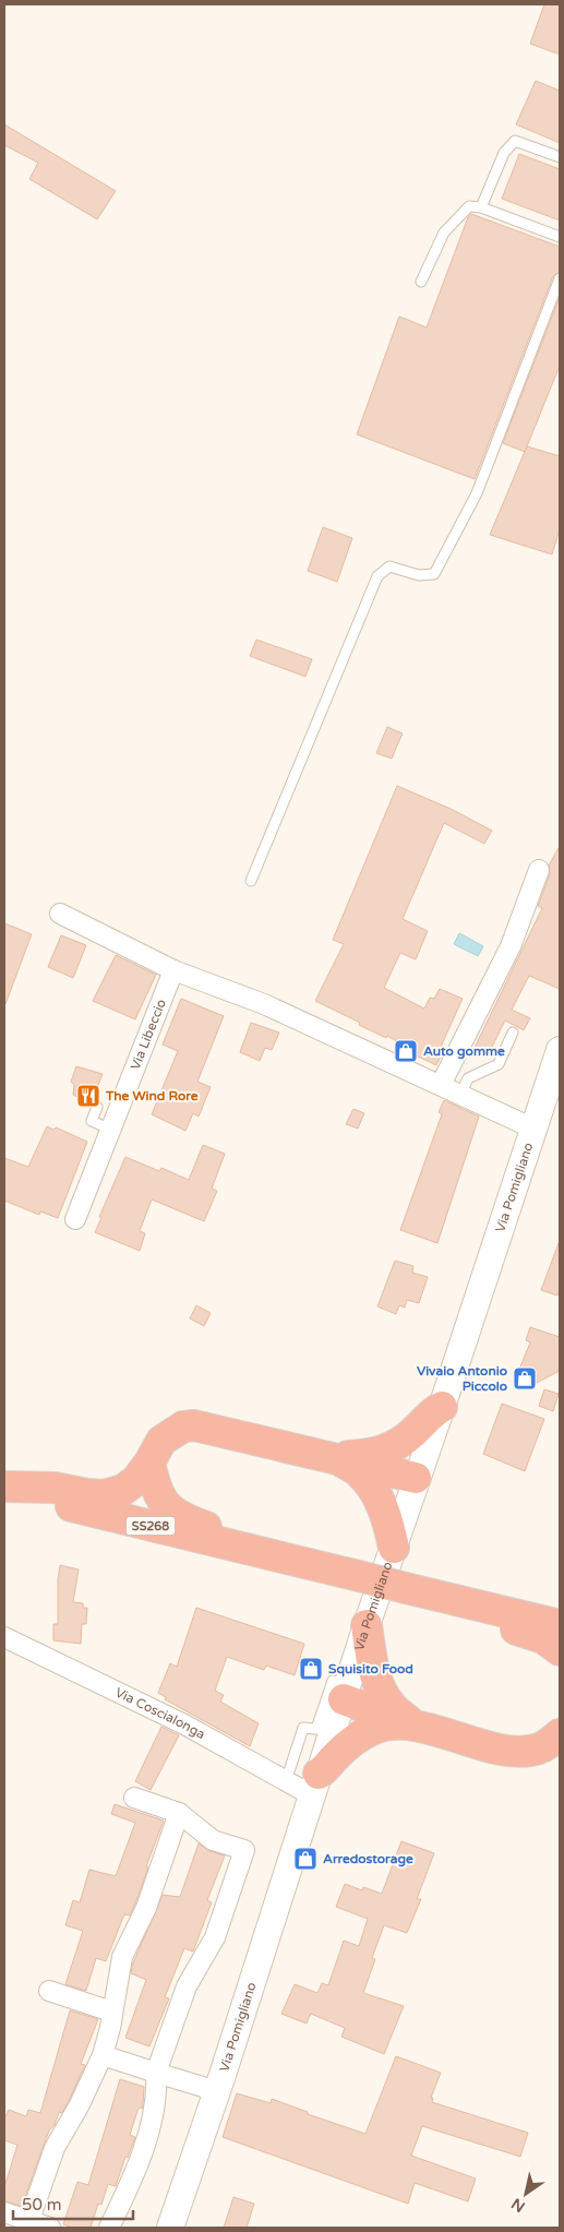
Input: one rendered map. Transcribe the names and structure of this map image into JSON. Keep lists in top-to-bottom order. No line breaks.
{"streets":{"highway":["SS268"],"main road":["Via Pomigliano"],"street":["Via Libeccio","Via Coscialonga"]},"crossings":[["Via Pomigliano","SS268"],["Via Pomigliano","Via Coscialonga"]],"places":{"shop":["Auto gomme","Vivaio Antonio Piccolo","Squisito Food","Arredostorage"],"restaurant":["The Wind Rore"]},"scale_bar":"50 m","north":"bottom left"}
